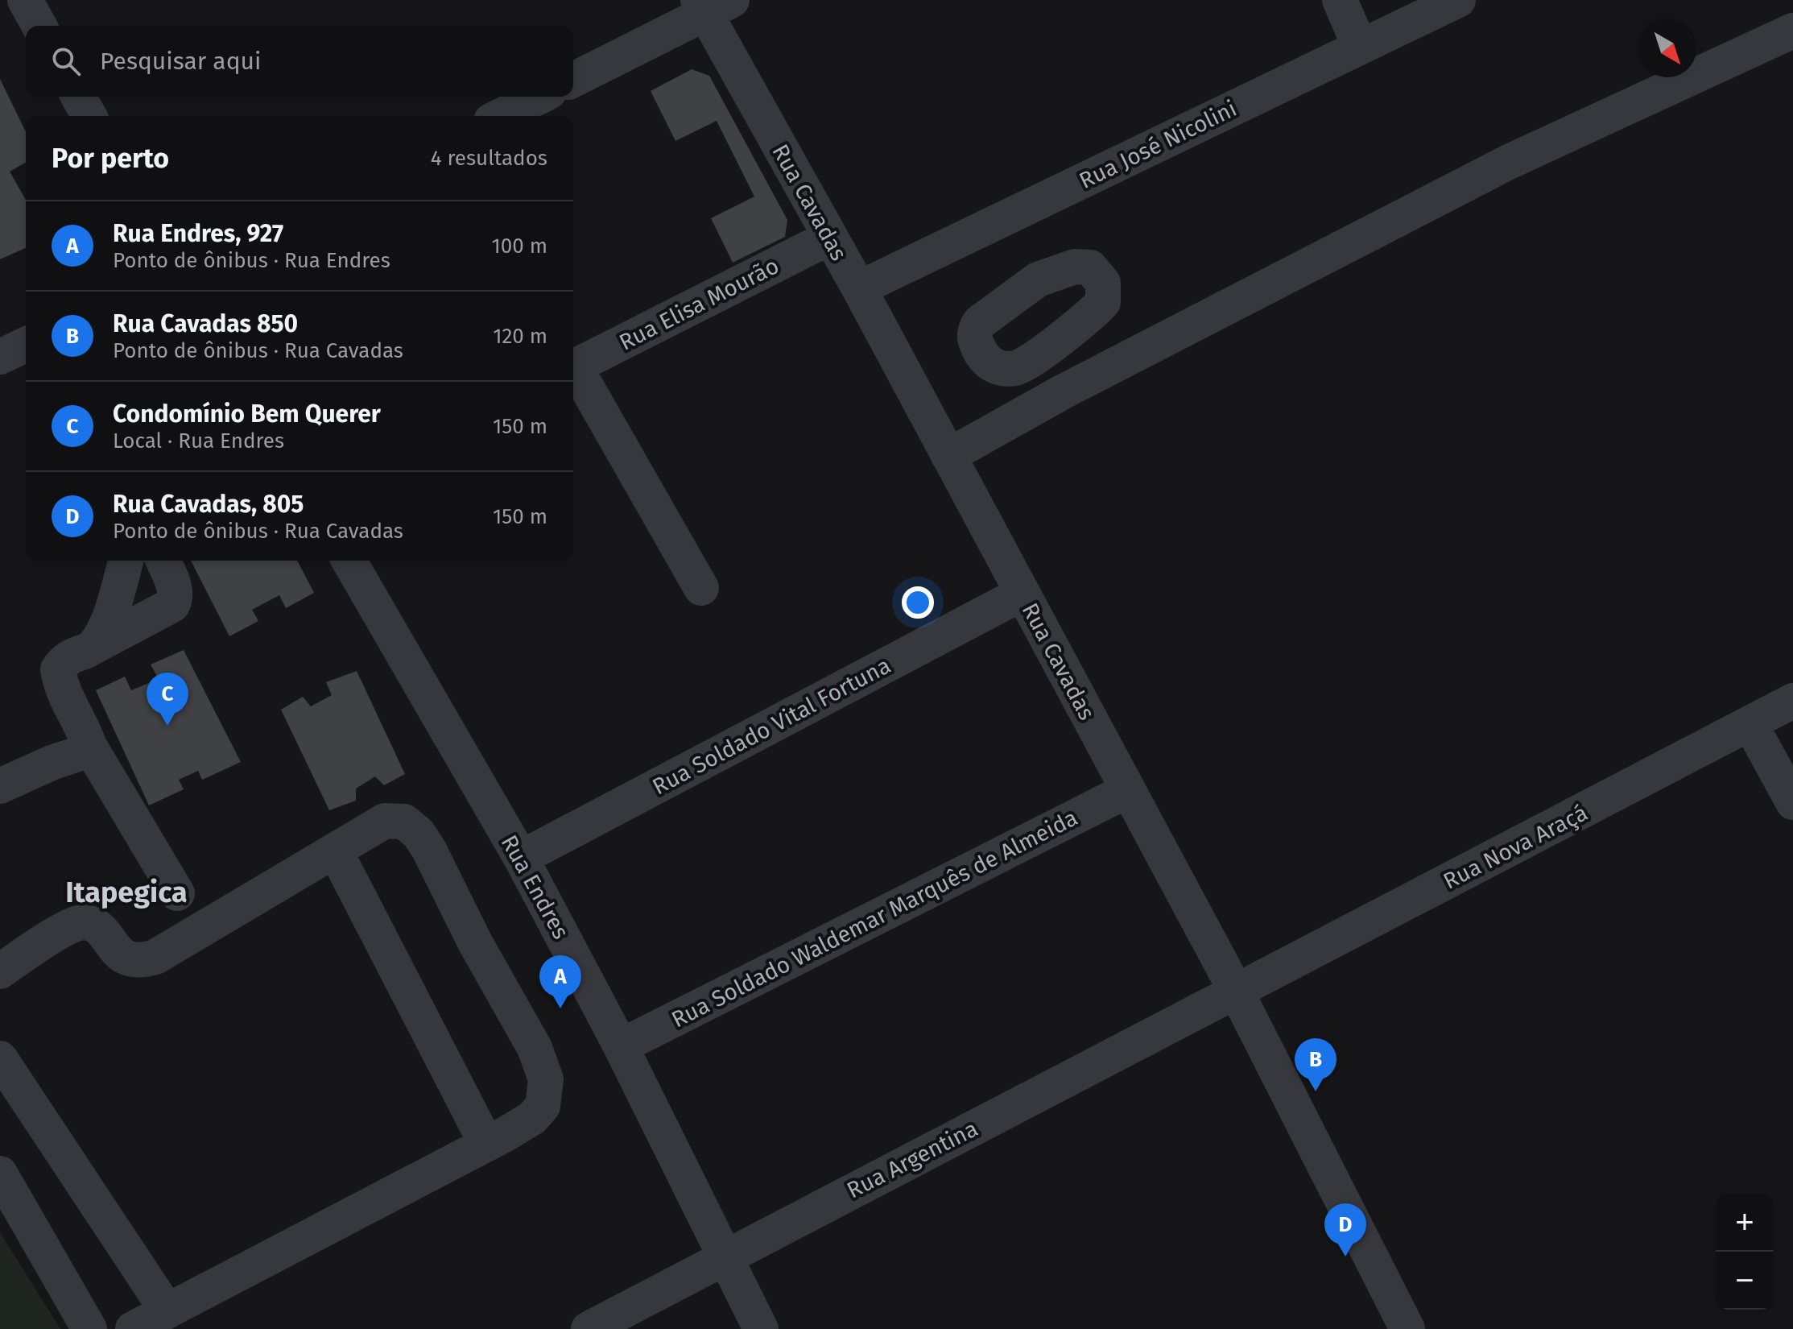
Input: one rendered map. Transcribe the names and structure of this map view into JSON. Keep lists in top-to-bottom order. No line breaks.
{"streets":{"street":["Rua José Nicolini","Rua Cavadas","Rua Elisa Mourão","Rua Soldado Vital Fortuna","Rua Nova Araçá","Rua Endres","Rua Soldado Waldemar Marquês de Almeida","Rua Argentina"]},"crossings":[["Rua José Nicolini","Rua Cavadas"],["Rua Cavadas","Rua Elisa Mourão"],["Rua Cavadas","Rua Soldado Vital Fortuna"],["Rua Cavadas","Rua Nova Araçá"],["Rua Cavadas","Rua Soldado Waldemar Marquês de Almeida"],["Rua Cavadas","Rua Argentina"],["Rua Soldado Vital Fortuna","Rua Endres"],["Rua Nova Araçá","Rua Argentina"],["Rua Endres","Rua Soldado Waldemar Marquês de Almeida"],["Rua Endres","Rua Argentina"]],"districts":["Itapegica"],"north":"bottom right","page":{"search":"Pesquisar aqui","heading":["Por perto","4 resultados"],"list":[{"mark":"A","name":"Rua Endres, 927","note":"Ponto de ônibus · Rua Endres","value":"100 m"},{"mark":"B","name":"Rua Cavadas 850","note":"Ponto de ônibus · Rua Cavadas","value":"120 m"},{"mark":"C","name":"Condomínio Bem Querer","note":"Local · Rua Endres","value":"150 m"},{"mark":"D","name":"Rua Cavadas, 805","note":"Ponto de ônibus · Rua Cavadas","value":"150 m"}],"pins":["C","A","B","D"],"map_buttons":["+","−"]}}
